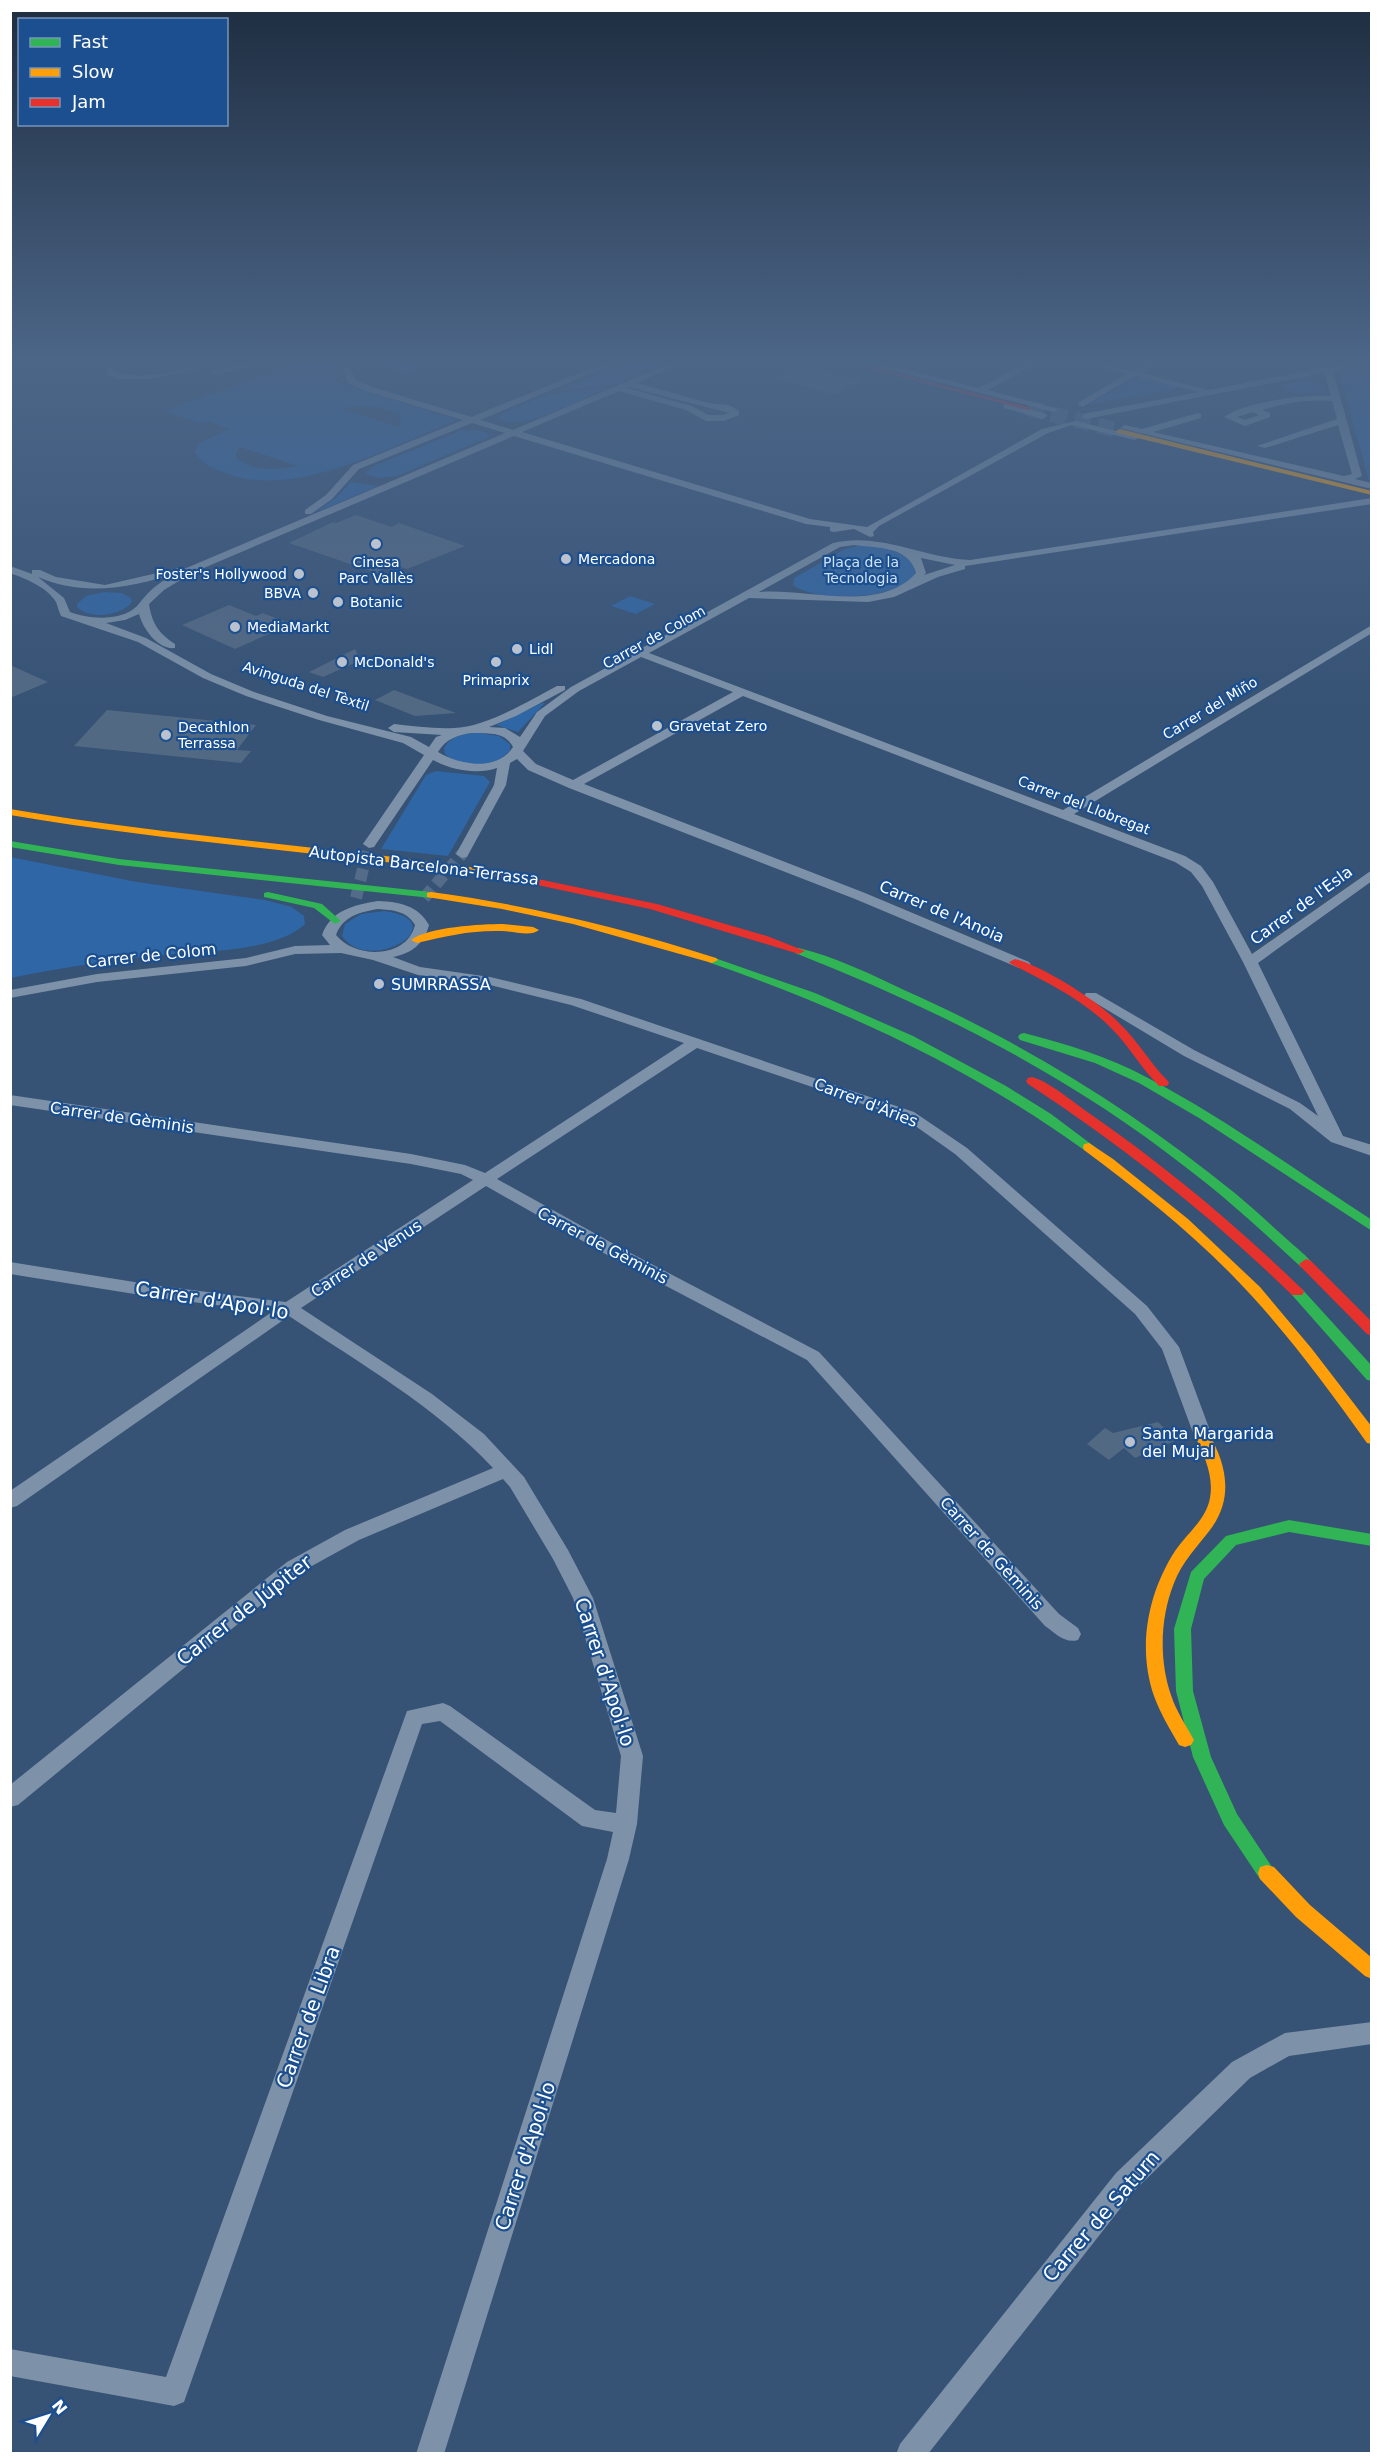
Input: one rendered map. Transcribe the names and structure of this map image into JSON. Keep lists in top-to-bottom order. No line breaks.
{"streets":{"main road":["Autopista Barcelona-Terrassa"],"street":["Carrer de Colom","Avinguda del Tèxtil","Carrer del Miño","Carrer del Llobregat","Carrer de l'Esla","Carrer de l'Anoia","Carrer d'Àries","Carrer de Gèminis","Carrer de Venus","Carrer d'Apol·lo","Carrer de Júpiter","Carrer de Libra","Carrer de Saturn"]},"crossings":[["Carrer de Colom","Carrer del Llobregat"],["Carrer de Colom","Carrer de l'Anoia"],["Carrer de Colom","Carrer d'Àries"],["Carrer del Miño","Carrer del Llobregat"],["Carrer del Llobregat","Carrer de l'Esla"],["Carrer del Llobregat","Carrer de l'Anoia"],["Carrer d'Àries","Carrer de Venus"],["Carrer de Gèminis","Carrer de Venus"],["Carrer de Venus","Carrer d'Apol·lo"],["Carrer d'Apol·lo","Carrer de Júpiter"],["Carrer d'Apol·lo","Carrer de Libra"]],"parks":["Plaça de la Tecnologia"],"places":["Cinesa Parc Vallès","Mercadona","Foster's Hollywood","BBVA","Botanic","MediaMarkt","Lidl","McDonald's","Primaprix","Gravetat Zero","Decathlon Terrassa","SUMRRASSA","Santa Margarida del Mujal"],"legend":["Fast","Slow","Jam"],"north":"top right"}
